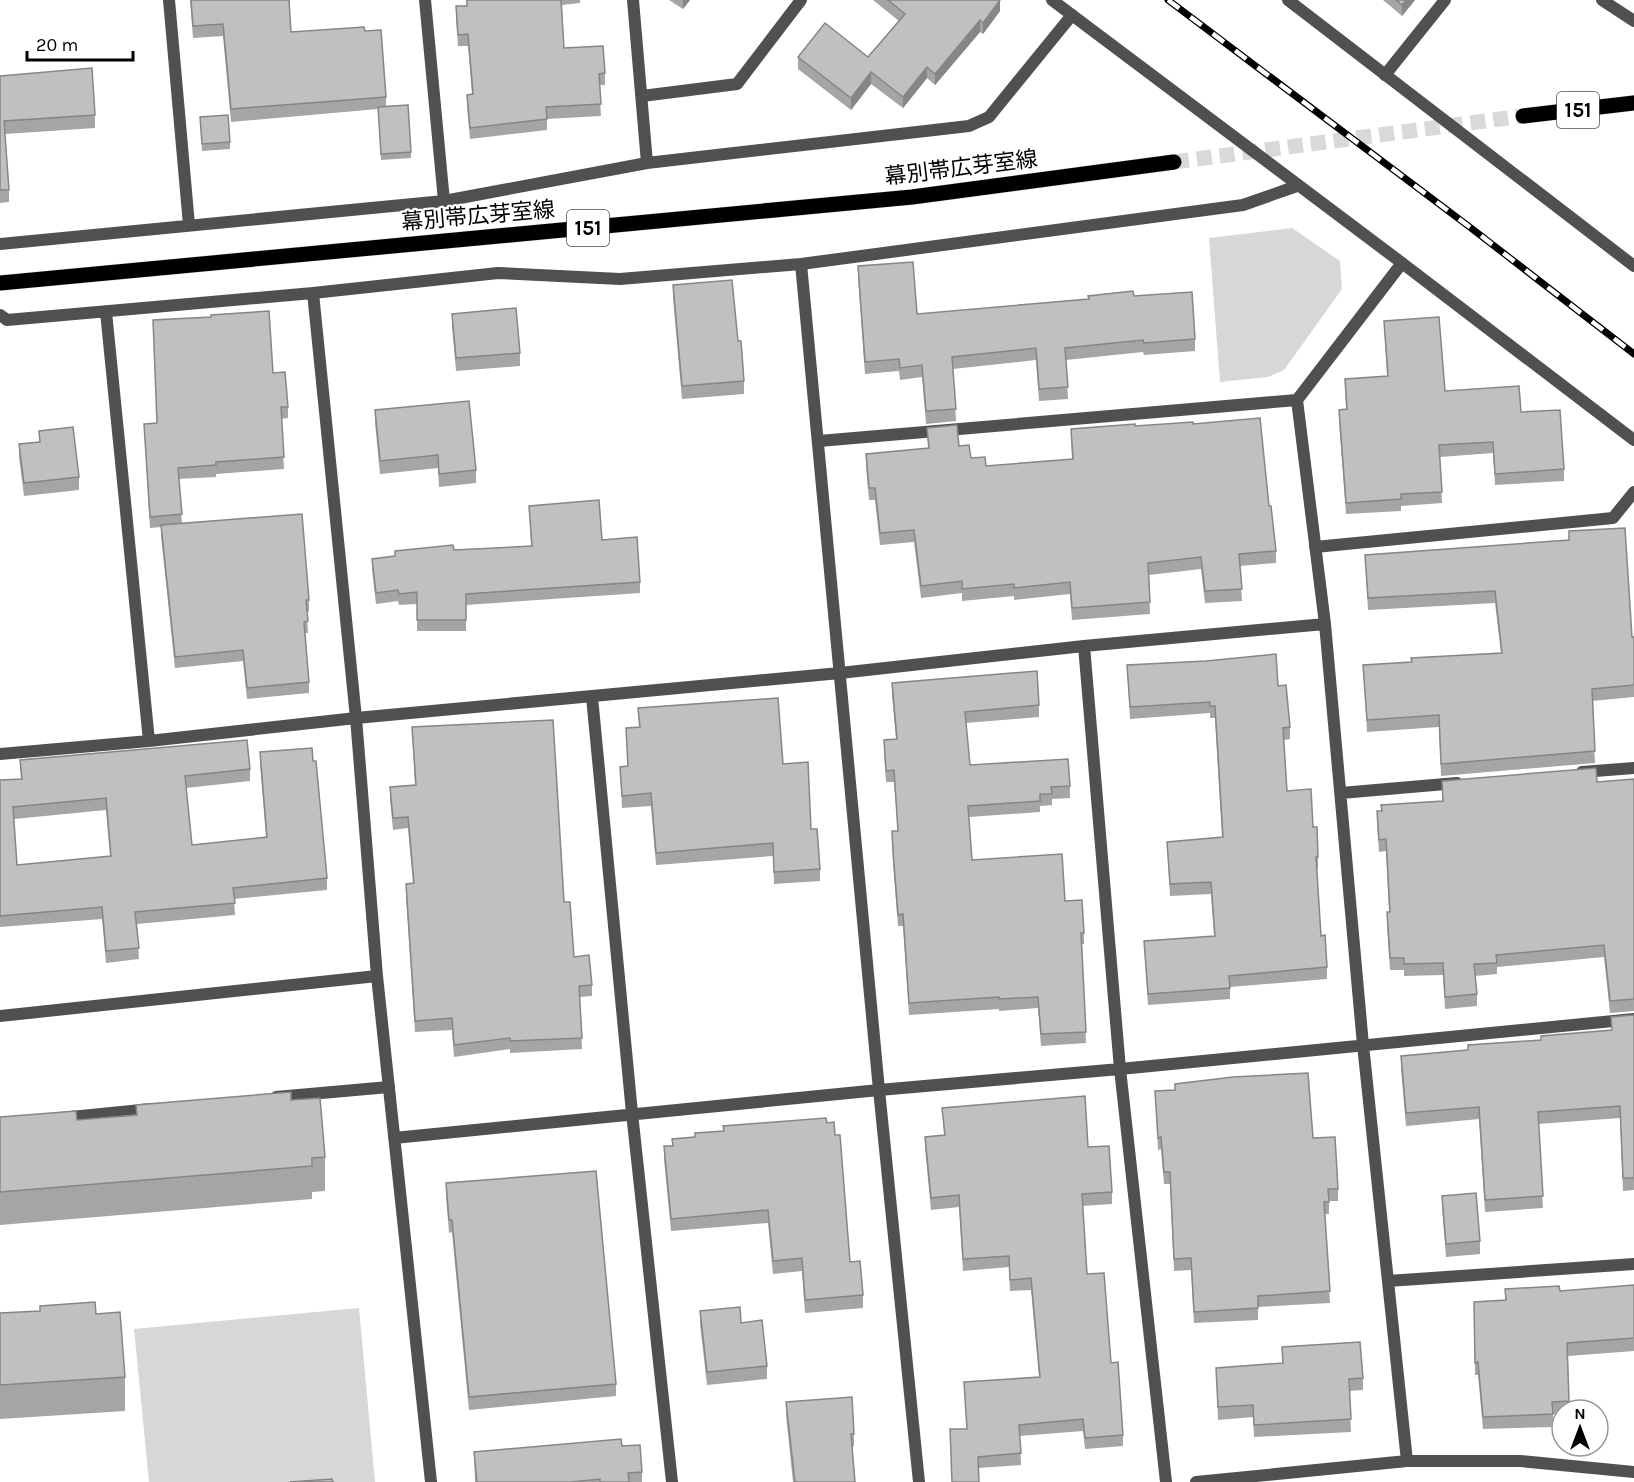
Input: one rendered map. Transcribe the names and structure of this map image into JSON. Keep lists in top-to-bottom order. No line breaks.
{"streets":{"main road":["151","幕別帯広芽室線"]},"scale_bar":"20 m","north":"top"}
